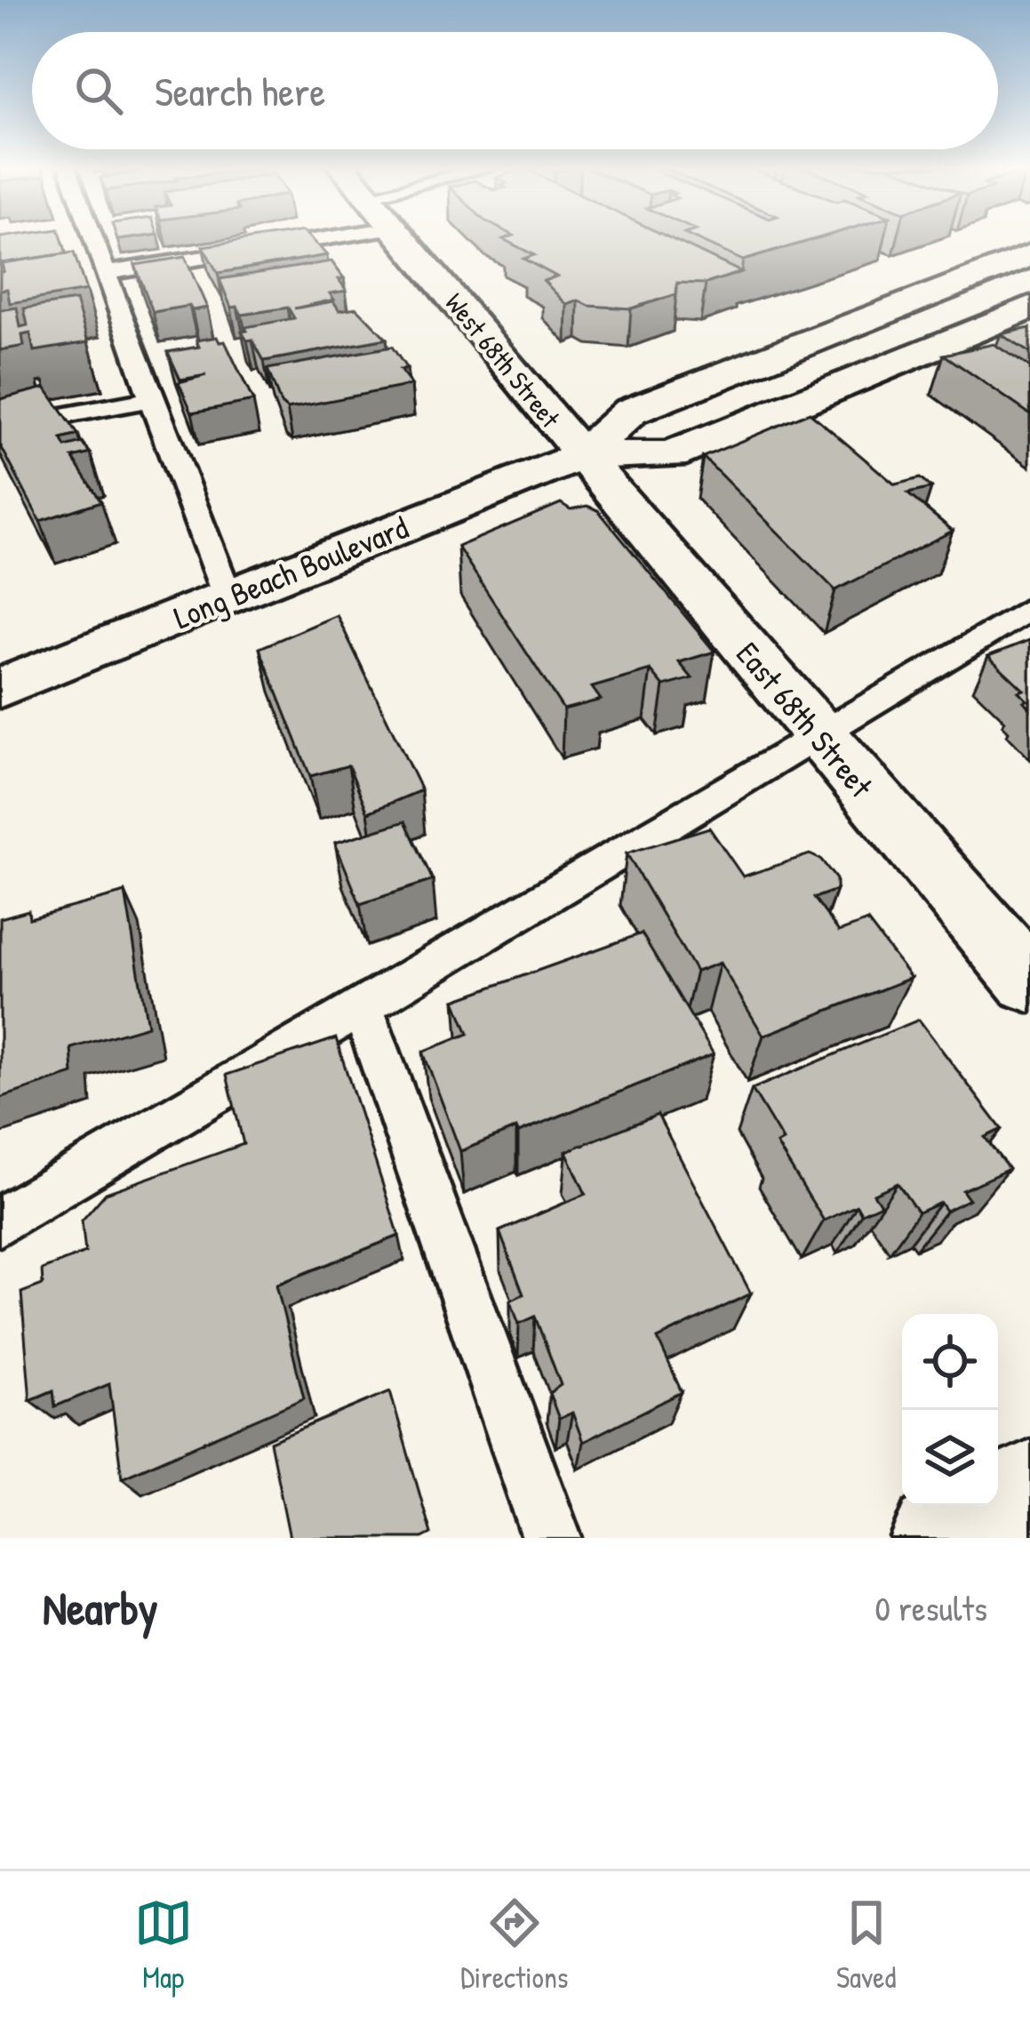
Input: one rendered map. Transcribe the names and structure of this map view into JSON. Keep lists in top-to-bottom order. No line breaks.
{"streets":{"main road":["West 68th Street","Long Beach Boulevard","East 68th Street"]},"crossings":[["West 68th Street","Long Beach Boulevard"],["West 68th Street","East 68th Street"],["Long Beach Boulevard","East 68th Street"]],"page":{"search":"Search here","heading":["Nearby","0 results"],"nav":["Map","Directions","Saved"]}}
